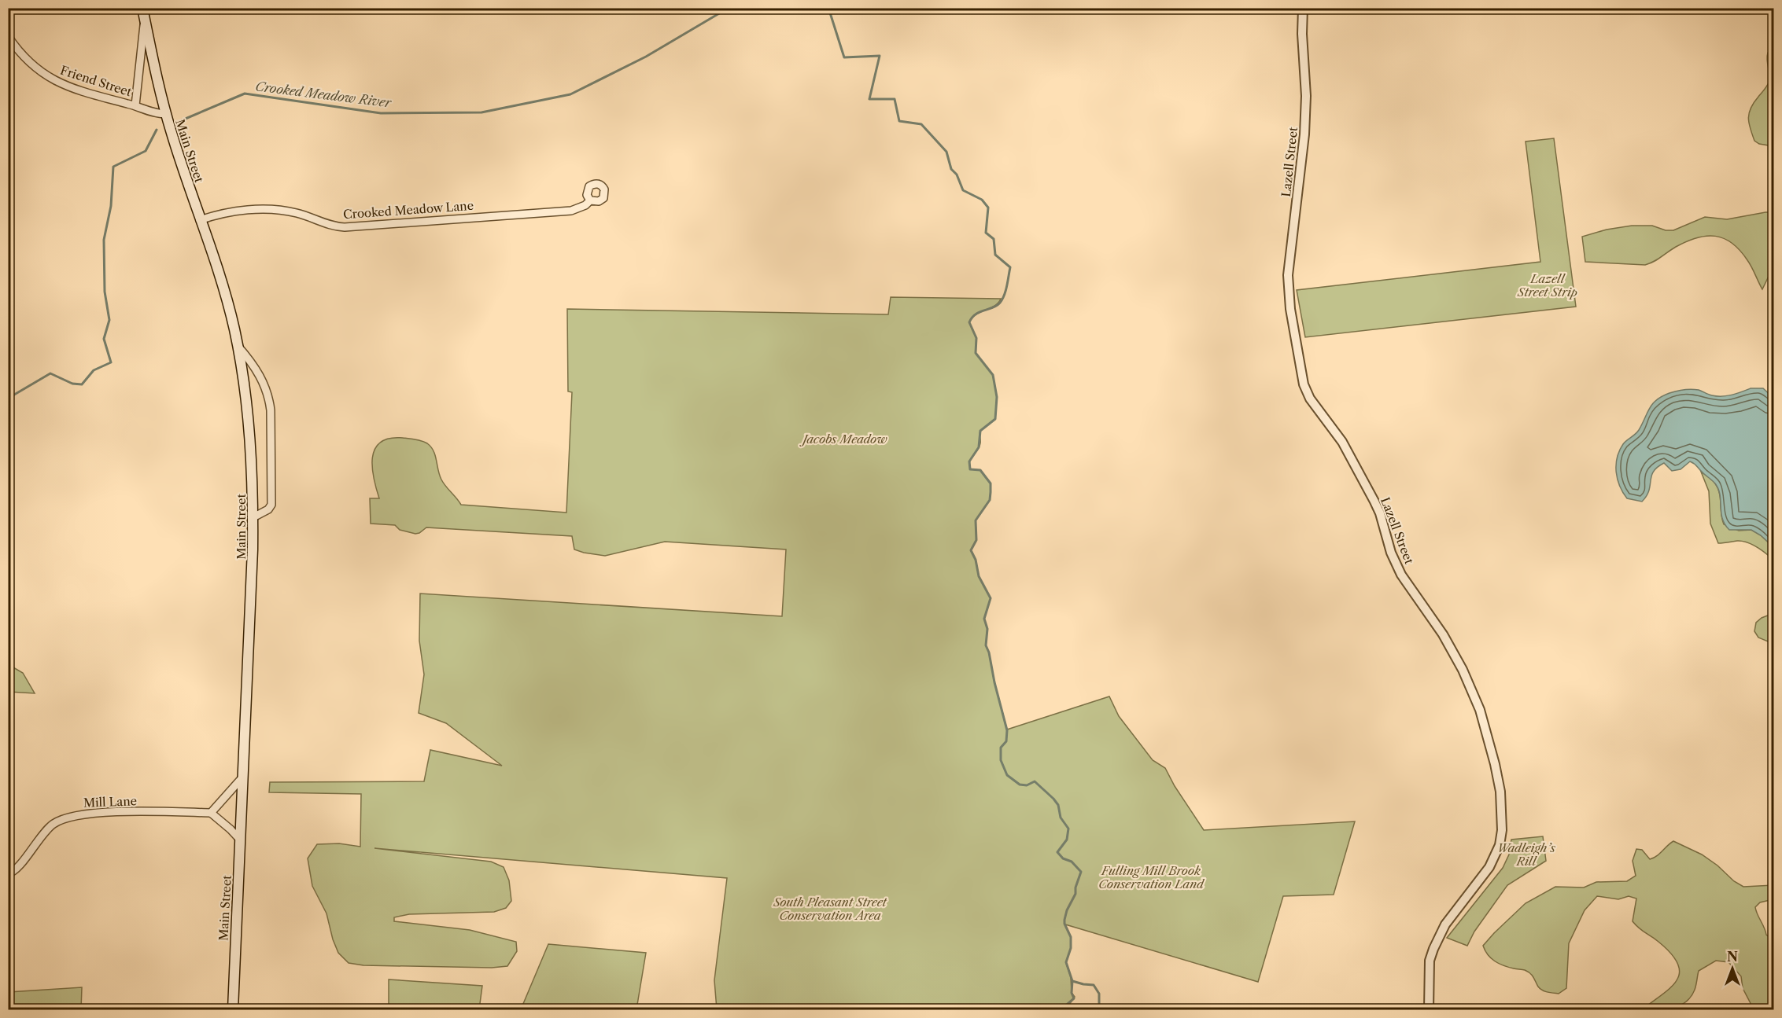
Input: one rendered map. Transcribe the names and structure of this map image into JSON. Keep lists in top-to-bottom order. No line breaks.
{"streets":{"main road":["Main Street"],"street":["Friend Street","Lazell Street","Crooked Meadow Lane","Mill Lane"]},"crossings":[["Friend Street","Main Street"],["Main Street","Crooked Meadow Lane"]],"water":["Crooked Meadow River"],"parks":["Lazell Street Strip","Jacobs Meadow","Wadleigh’s Rill","Fulling Mill Brook Conservation Land","South Pleasant Street Conservation Area"],"north":"top"}
